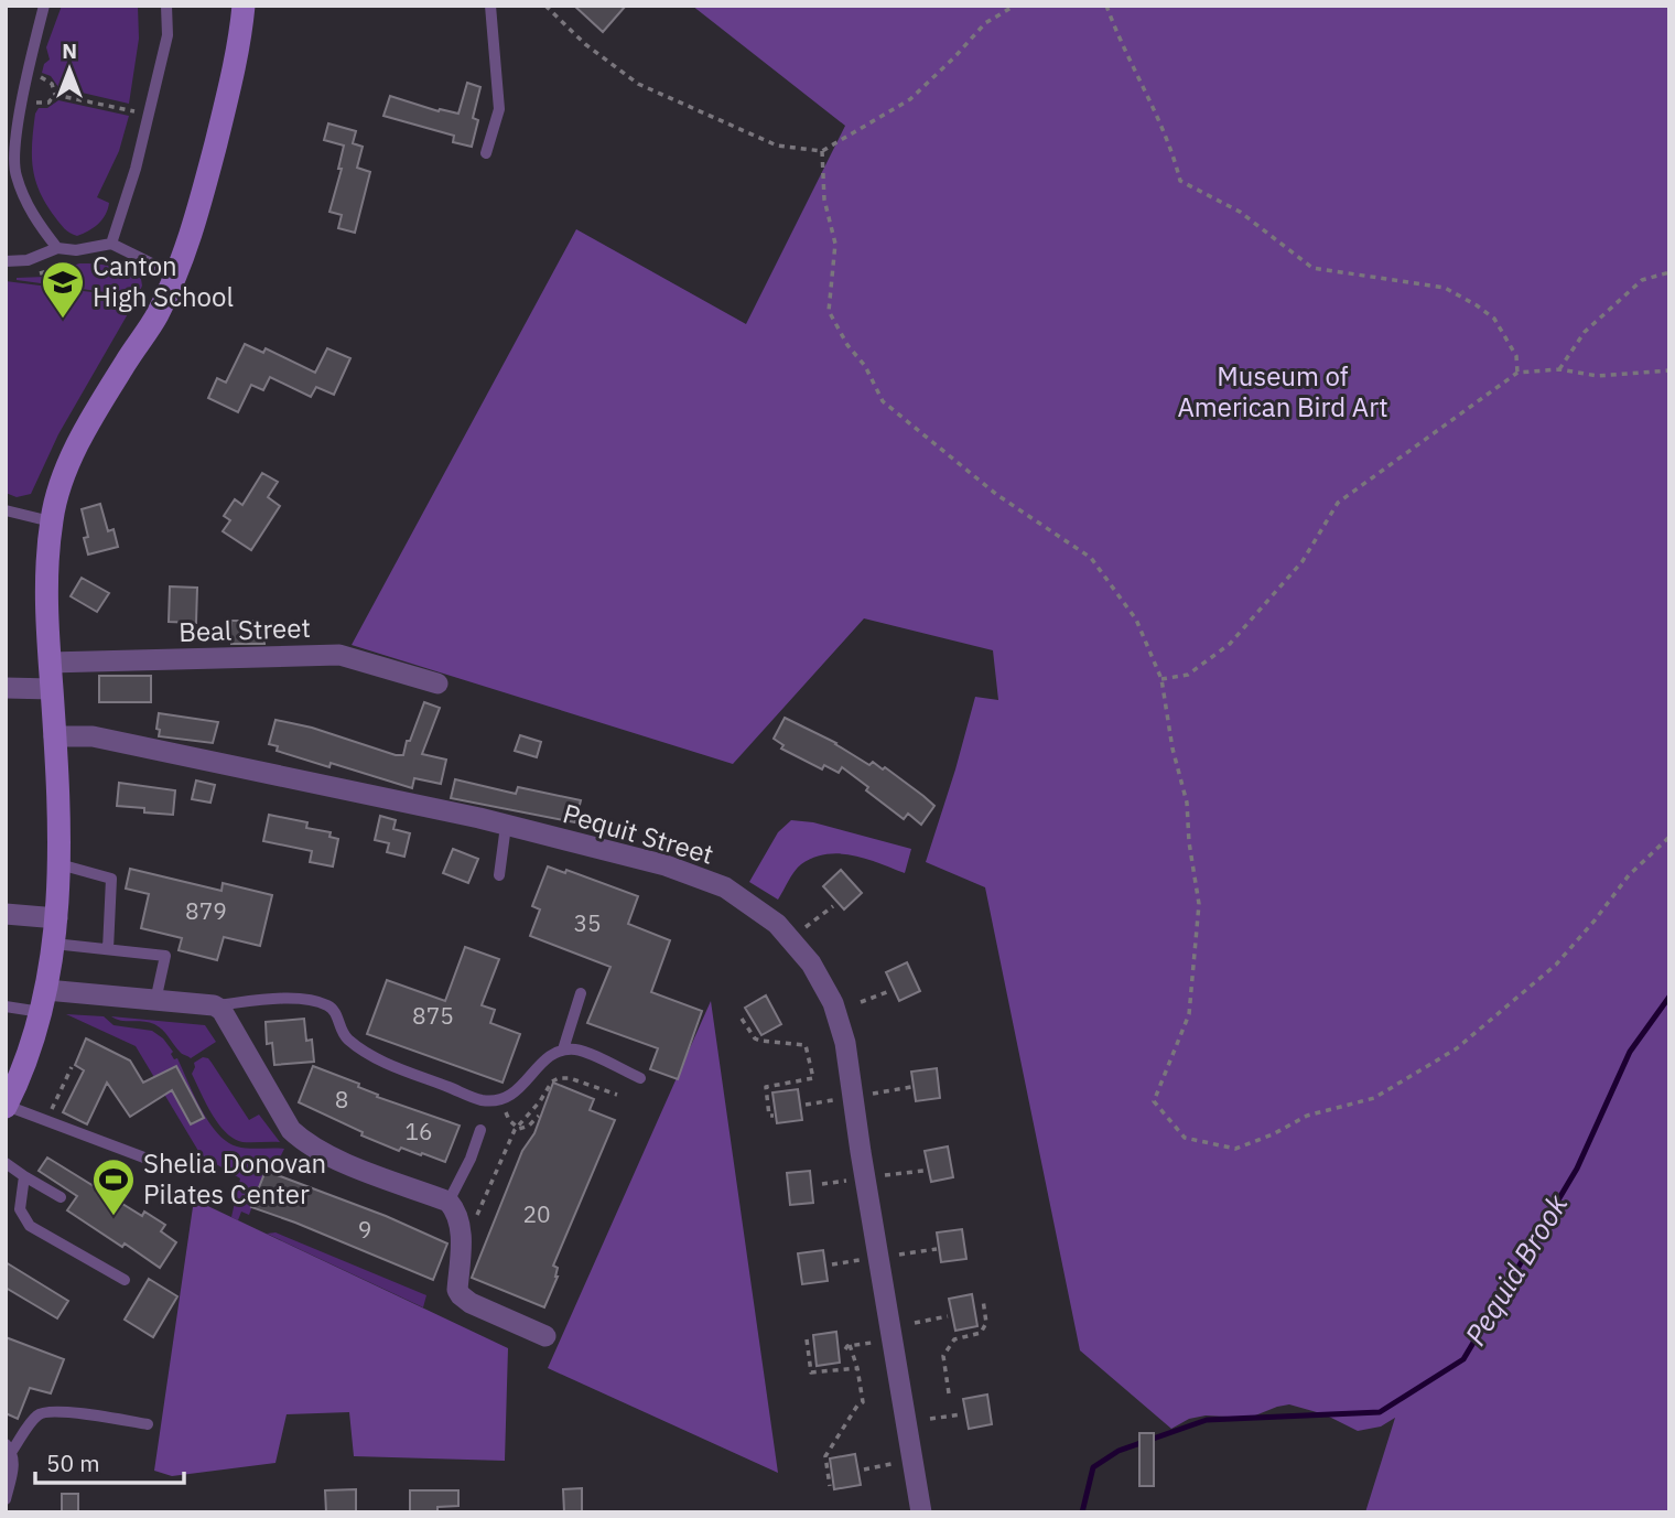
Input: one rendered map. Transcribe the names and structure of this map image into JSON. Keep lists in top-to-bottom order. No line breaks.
{"streets":{"street":["Beal Street","Pequit Street"]},"water":["Pequid Brook"],"parks":["Museum of American Bird Art"],"places":{"school or university":["Canton High School"],"sports":["Shelia Donovan Pilates Center"]},"house_numbers":["879","35","875","8","16","20","9"],"scale_bar":"50 m","north":"top"}
